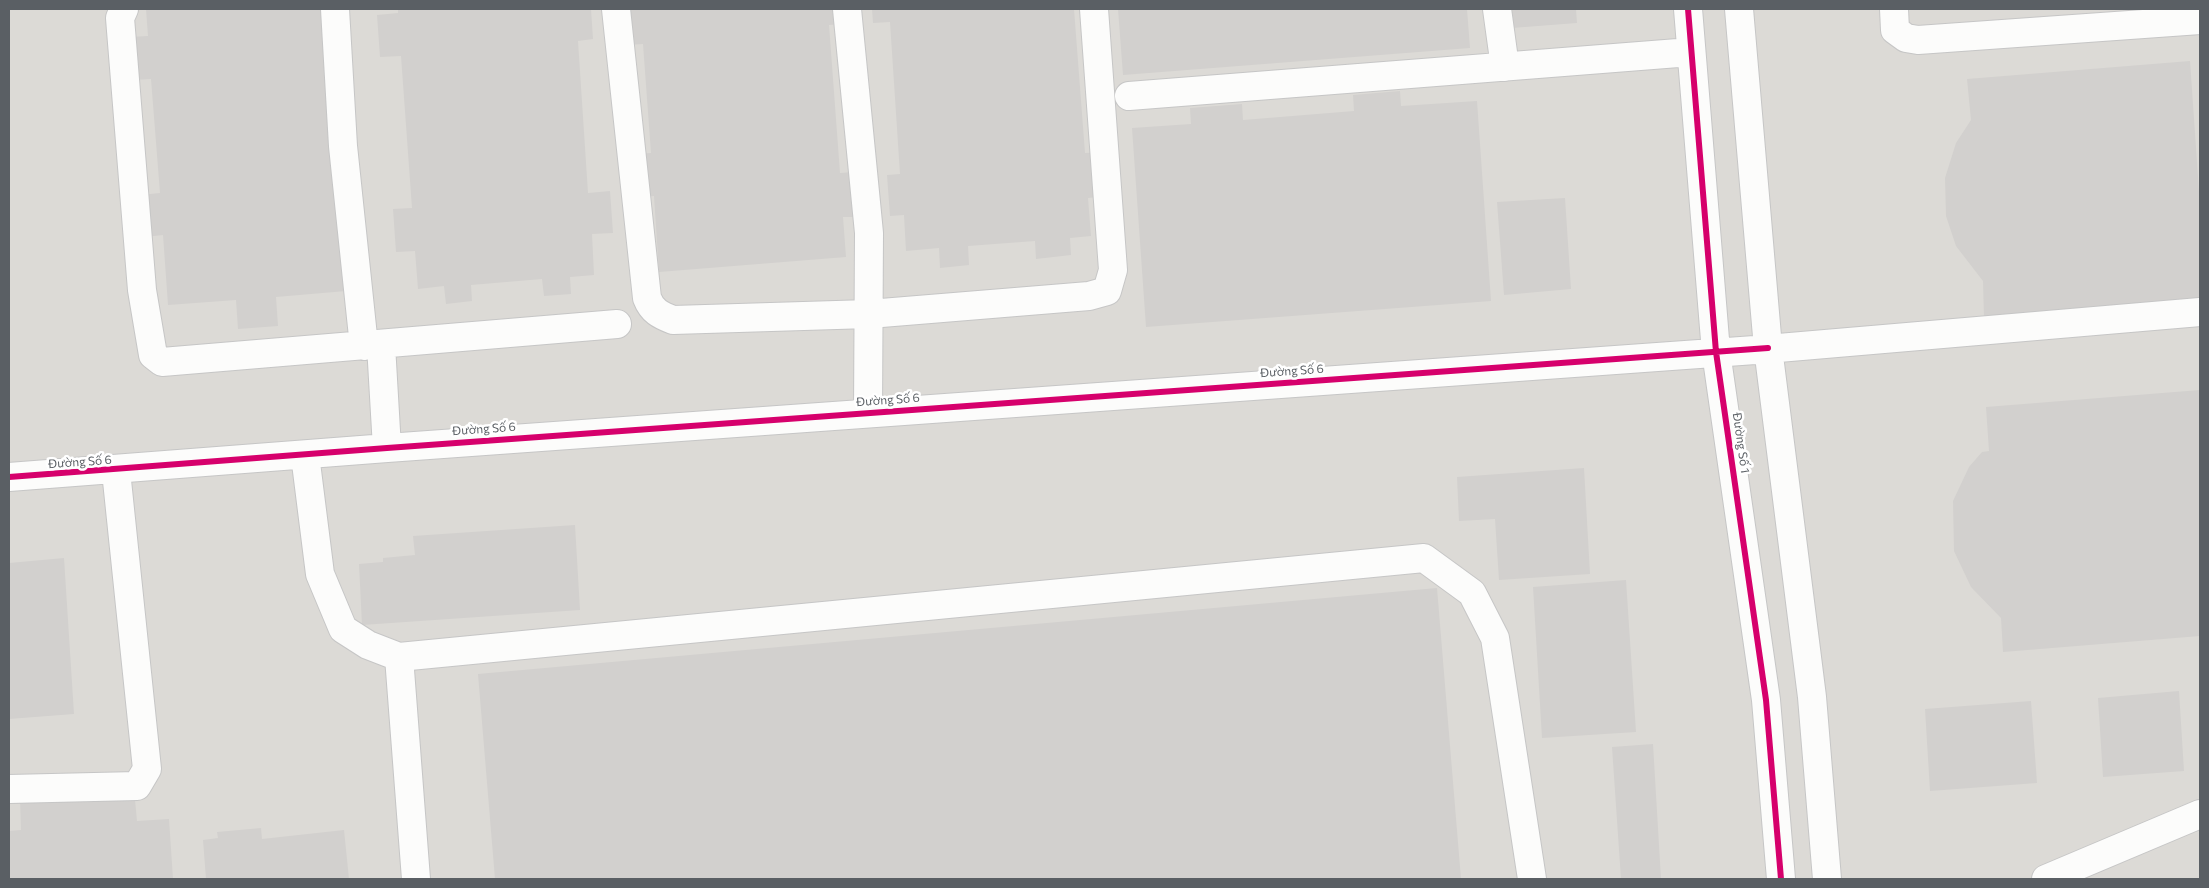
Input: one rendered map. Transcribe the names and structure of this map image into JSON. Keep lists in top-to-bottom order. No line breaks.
{"streets":{"street":["Đường Số 6","Đường Số 1"]},"crossings":[["Đường Số 6","Đường Số 1"]]}
